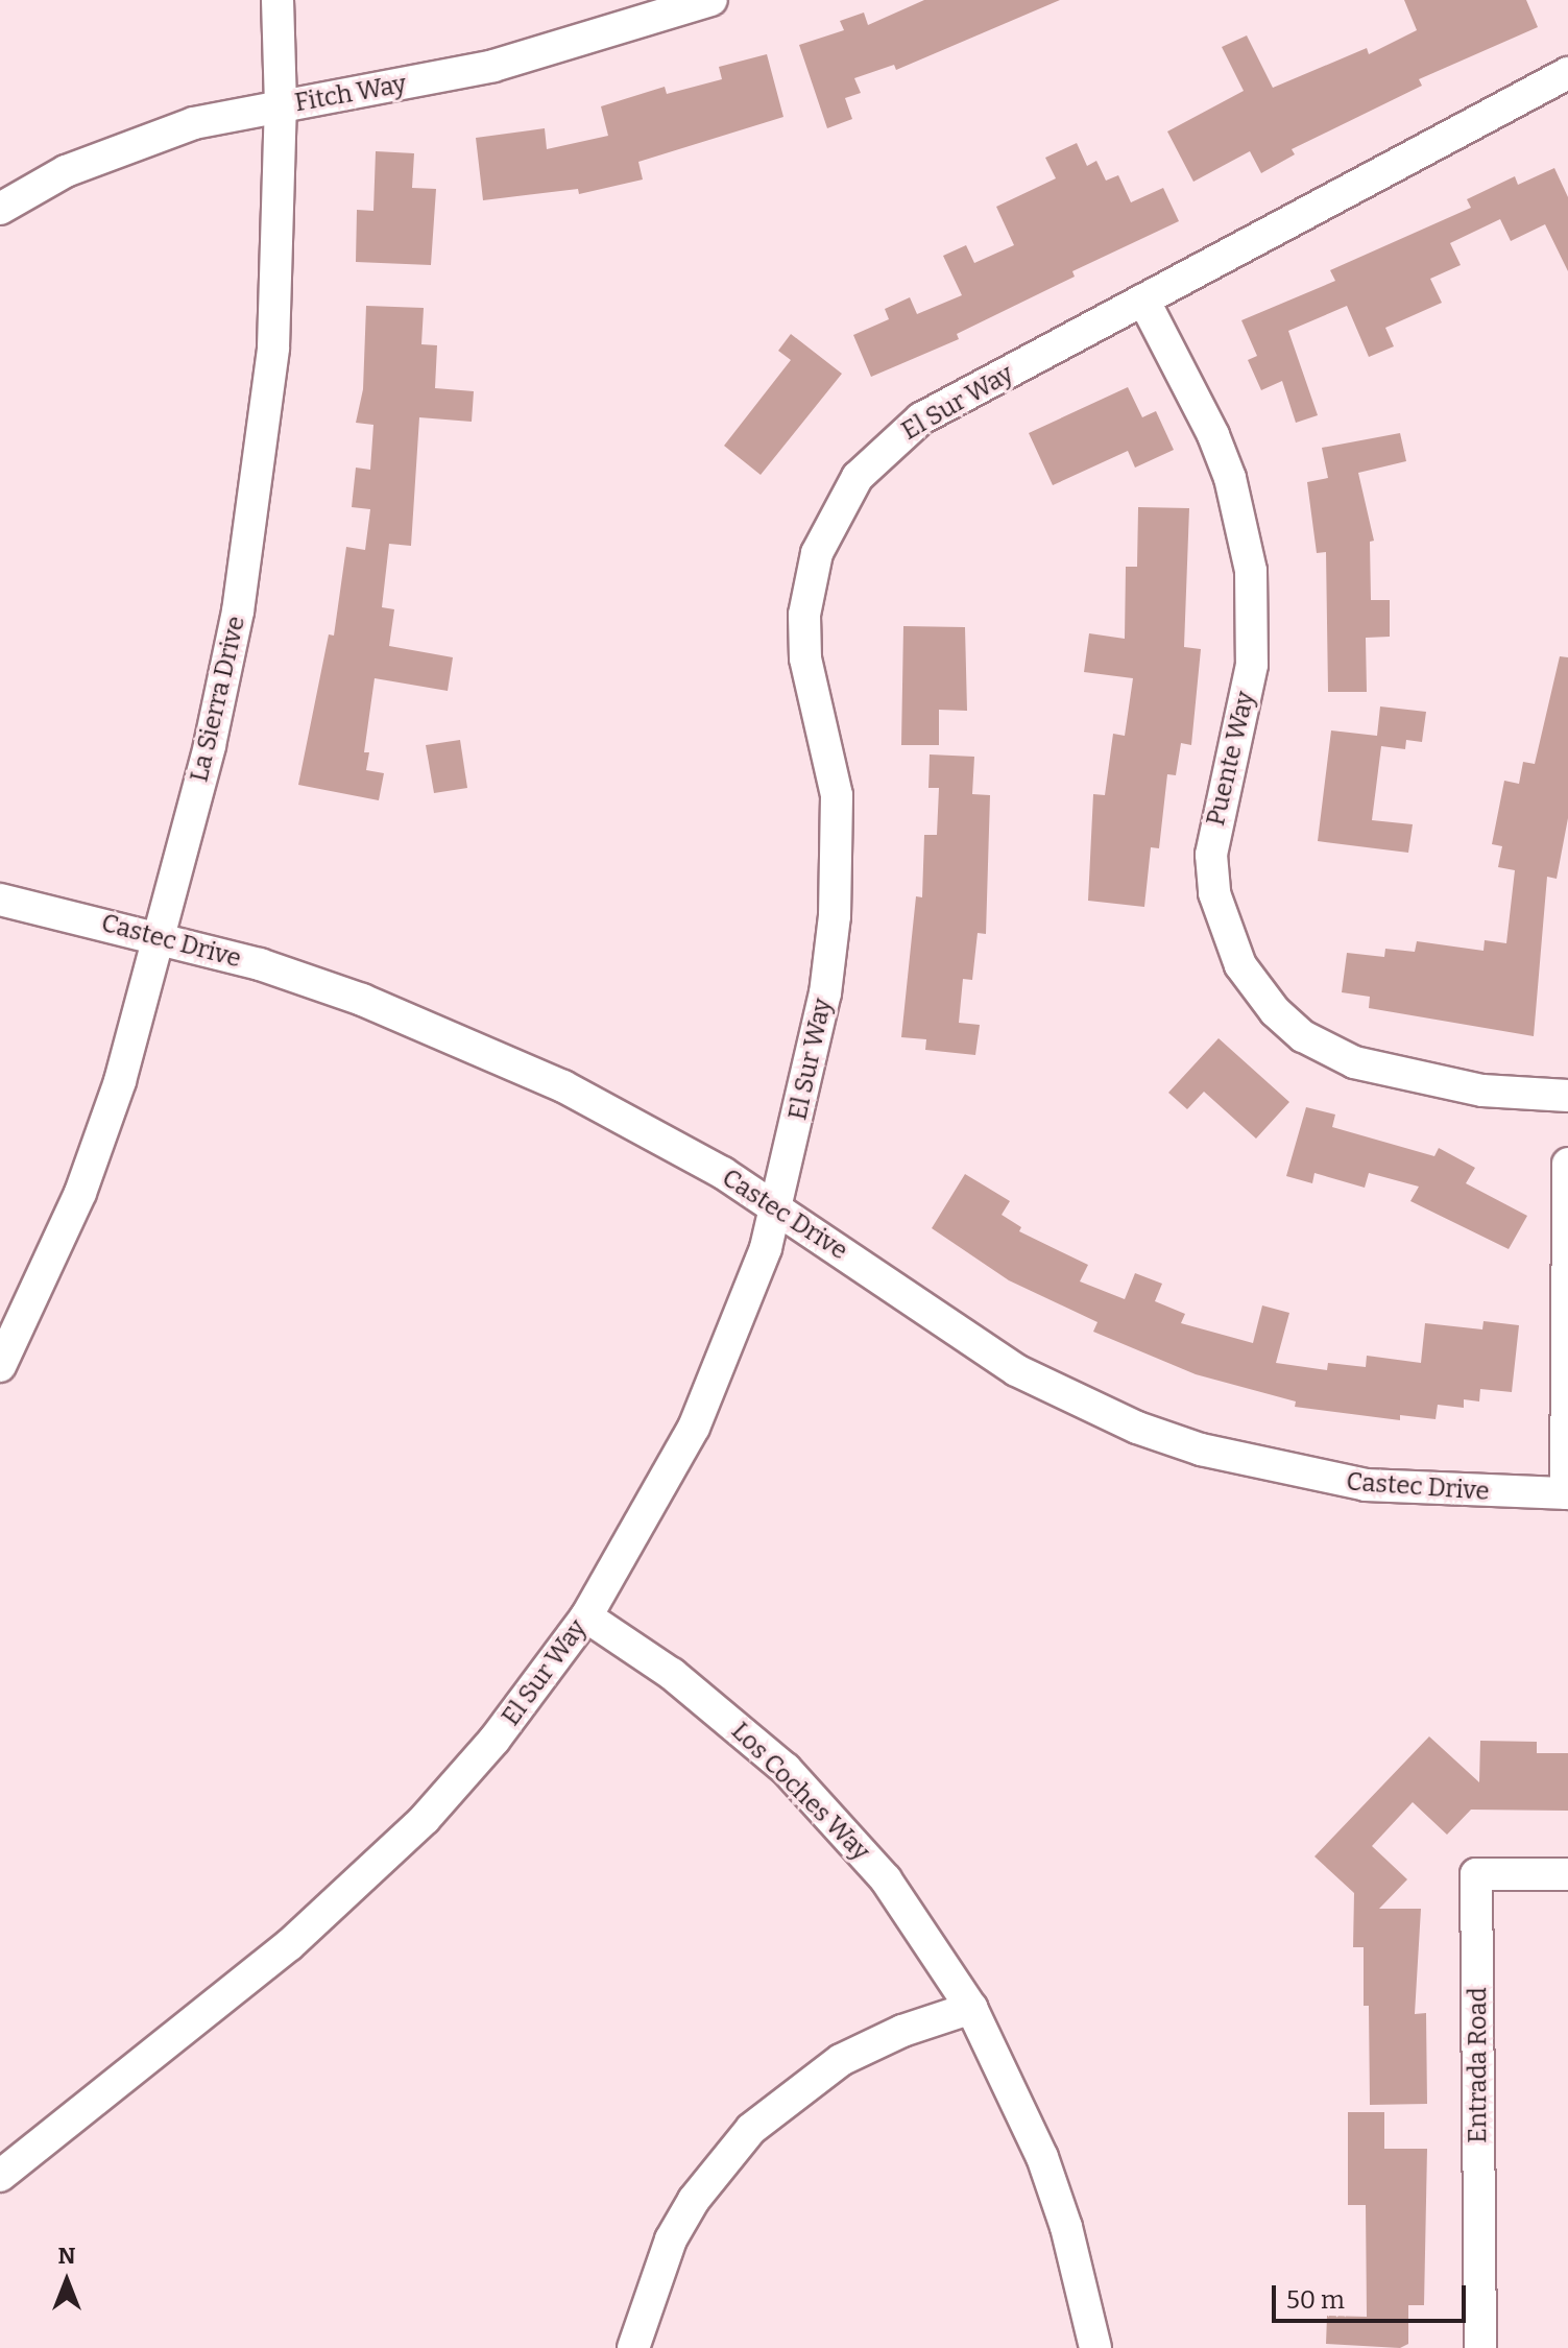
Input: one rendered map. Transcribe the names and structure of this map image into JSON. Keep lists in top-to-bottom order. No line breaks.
{"streets":{"street":["Fitch Way","El Sur Way","La Sierra Drive","Puente Way","Castec Drive","Los Coches Way","Entrada Road"]},"crossings":[["Fitch Way","La Sierra Drive"],["El Sur Way","Puente Way"],["El Sur Way","Castec Drive"],["El Sur Way","Los Coches Way"],["La Sierra Drive","Castec Drive"]],"scale_bar":"50 m","north":"top"}
